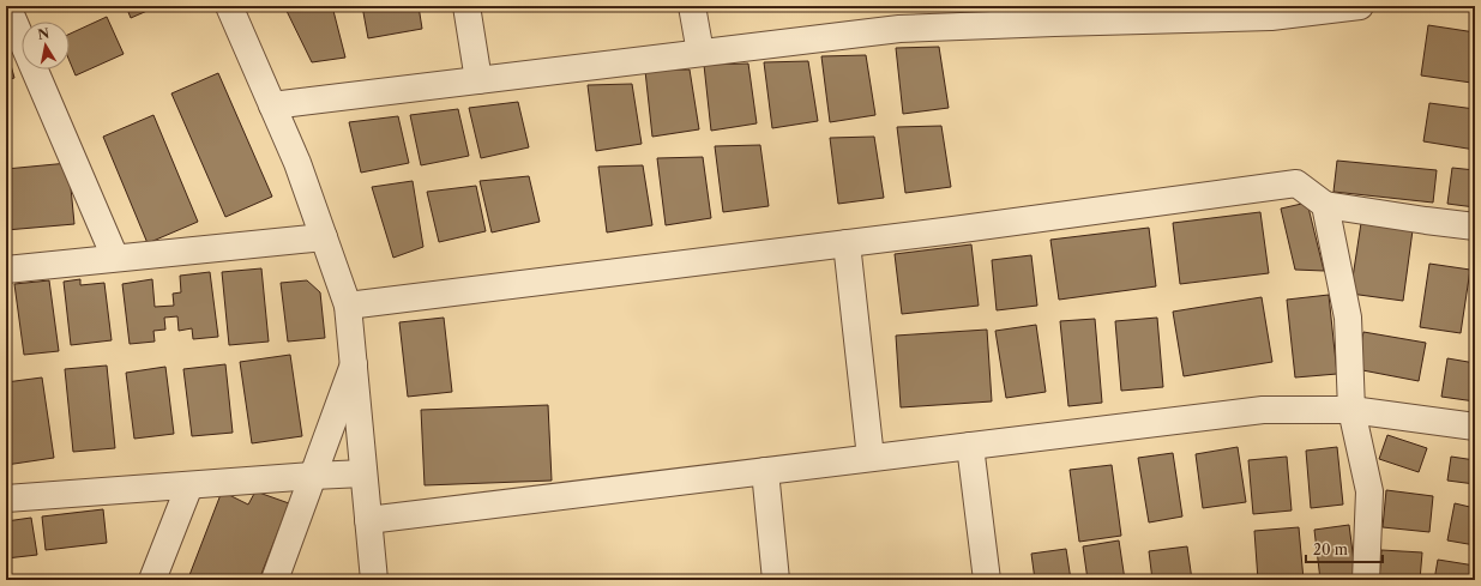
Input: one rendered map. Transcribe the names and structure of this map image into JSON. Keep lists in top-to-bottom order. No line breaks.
{"scale_bar":"20 m","north":"top"}
